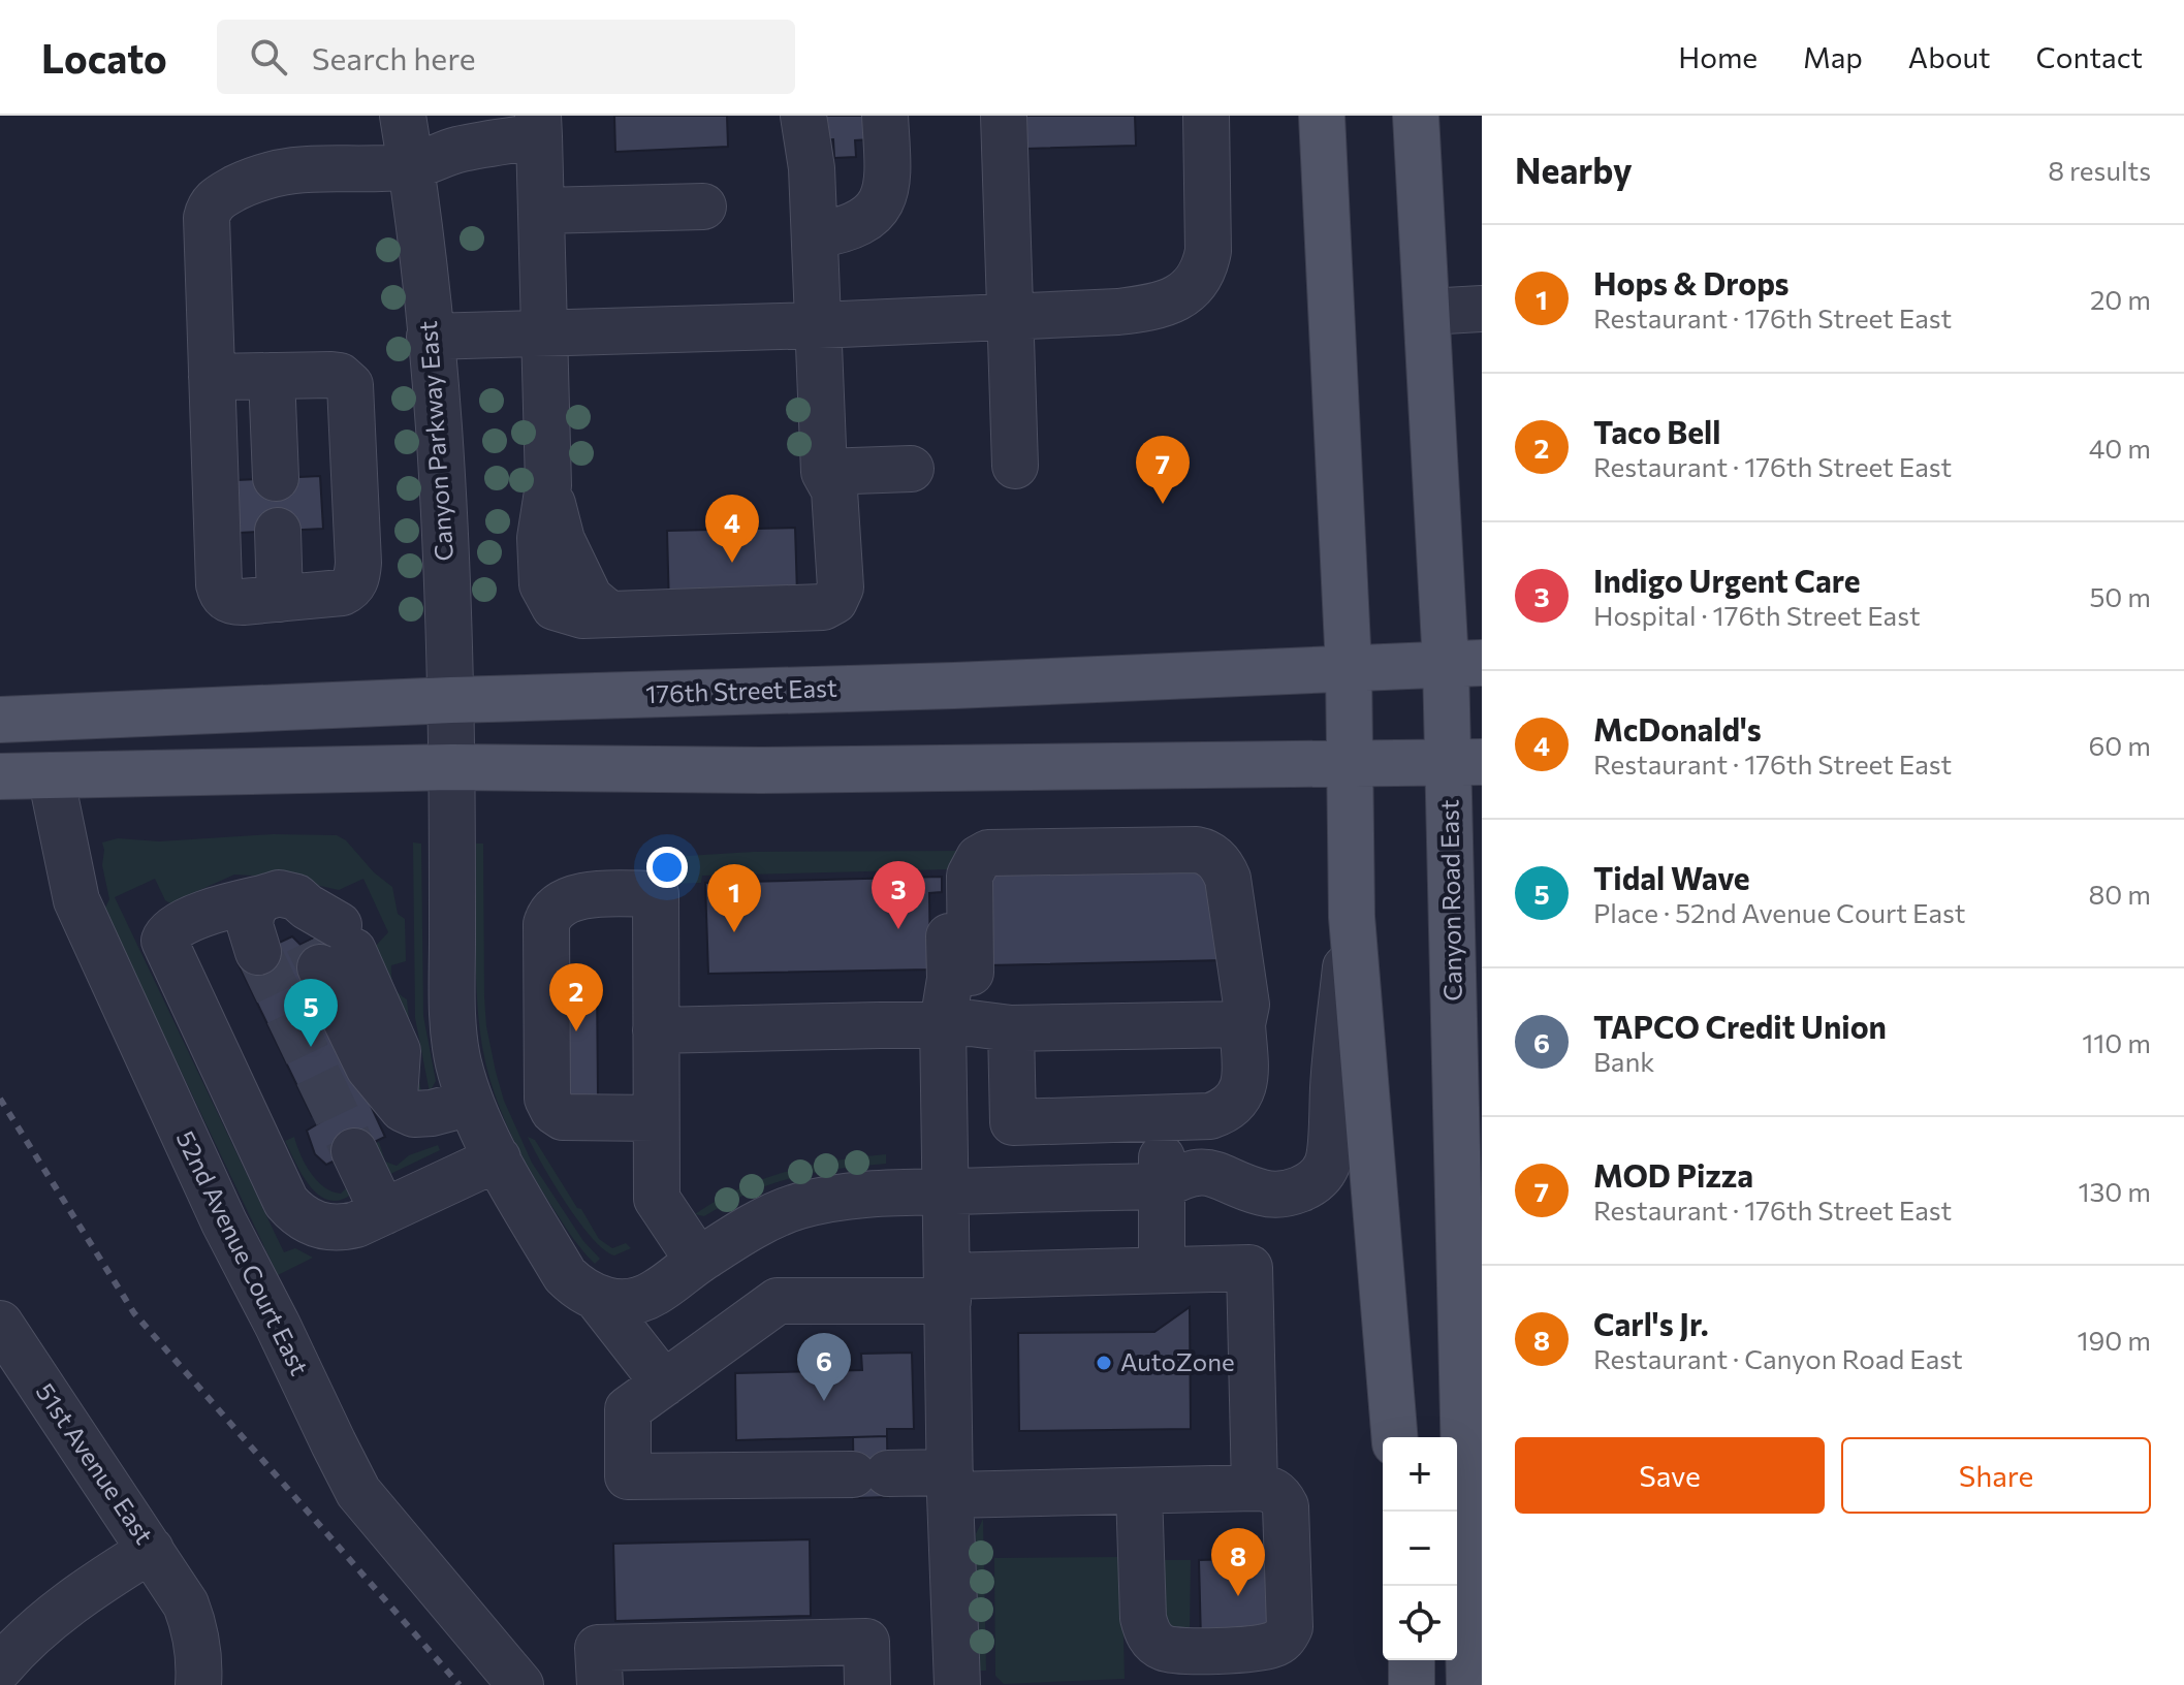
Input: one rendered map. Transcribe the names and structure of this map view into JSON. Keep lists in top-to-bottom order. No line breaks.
{"streets":{"main road":["176th Street East","Canyon Road East"],"street":["Canyon Parkway East","52nd Avenue Court East","51st Avenue East"]},"crossings":[["Canyon Parkway East","176th Street East"],["176th Street East","Canyon Road East"]],"places":["AutoZone"],"page":{"header":"Locato","search":"Search here","nav":["Home","Map","About","Contact"],"heading":["Nearby","8 results"],"list":[{"mark":"1","name":"Hops & Drops","note":"Restaurant · 176th Street East","value":"20 m"},{"mark":"2","name":"Taco Bell","note":"Restaurant · 176th Street East","value":"40 m"},{"mark":"3","name":"Indigo Urgent Care","note":"Hospital · 176th Street East","value":"50 m"},{"mark":"4","name":"McDonald's","note":"Restaurant · 176th Street East","value":"60 m"},{"mark":"5","name":"Tidal Wave","note":"Place · 52nd Avenue Court East","value":"80 m"},{"mark":"6","name":"TAPCO Credit Union","note":"Bank","value":"110 m"},{"mark":"7","name":"MOD Pizza","note":"Restaurant · 176th Street East","value":"130 m"},{"mark":"8","name":"Carl's Jr.","note":"Restaurant · Canyon Road East","value":"190 m"}],"pins":["7","4","3","1","2","5","6","8"],"buttons":["Save","Share"],"map_buttons":["+","−"]}}
